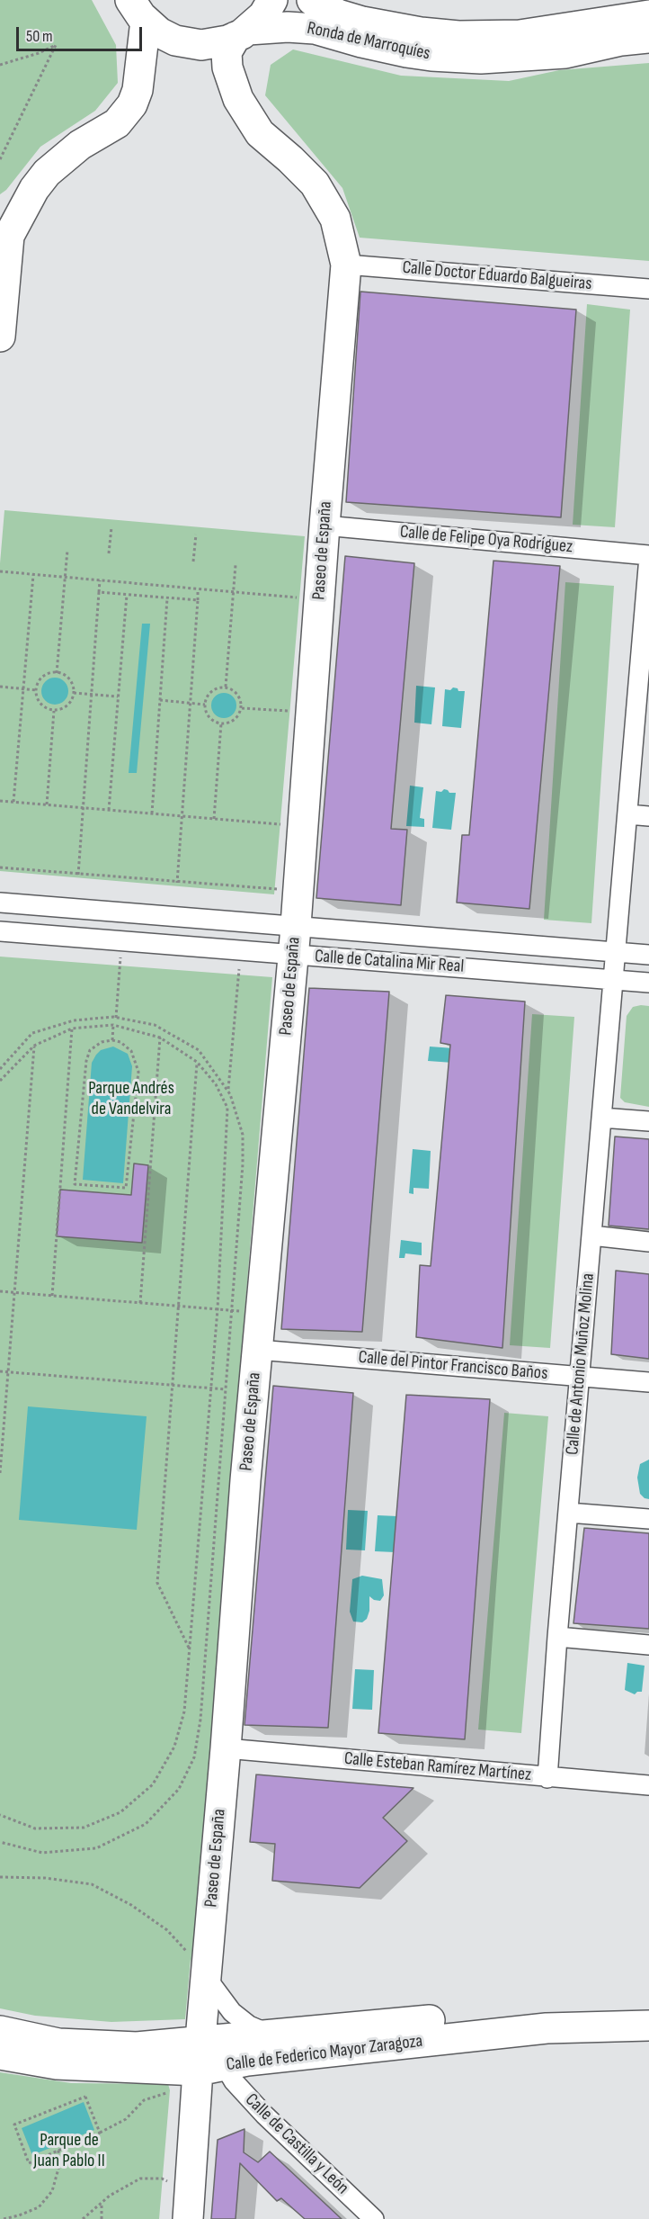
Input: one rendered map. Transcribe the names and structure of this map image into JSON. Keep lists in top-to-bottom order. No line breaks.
{"streets":{"main road":["Ronda de Marroquíes","Paseo de España","Calle de Federico Mayor Zaragoza"],"street":["Calle Doctor Eduardo Balgueiras","Calle de Felipe Oya Rodríguez","Calle de Catalina Mir Real","Calle de Antonio Muñoz Molina","Calle del Pintor Francisco Baños","Calle Esteban Ramírez Martínez","Calle de Castilla y León"]},"crossings":[["Ronda de Marroquíes","Paseo de España"],["Calle Doctor Eduardo Balgueiras","Paseo de España"],["Calle de Felipe Oya Rodríguez","Paseo de España"],["Calle de Felipe Oya Rodríguez","Calle de Antonio Muñoz Molina"],["Paseo de España","Calle de Catalina Mir Real"],["Paseo de España","Calle del Pintor Francisco Baños"],["Paseo de España","Calle Esteban Ramírez Martínez"],["Paseo de España","Calle de Federico Mayor Zaragoza"],["Paseo de España","Calle de Castilla y León"],["Calle de Catalina Mir Real","Calle de Antonio Muñoz Molina"],["Calle de Antonio Muñoz Molina","Calle del Pintor Francisco Baños"],["Calle de Antonio Muñoz Molina","Calle Esteban Ramírez Martínez"],["Calle de Federico Mayor Zaragoza","Calle de Castilla y León"]],"parks":["Parque Andrés de Vandelvira","Parque de Juan Pablo II"],"scale_bar":"50 m"}
